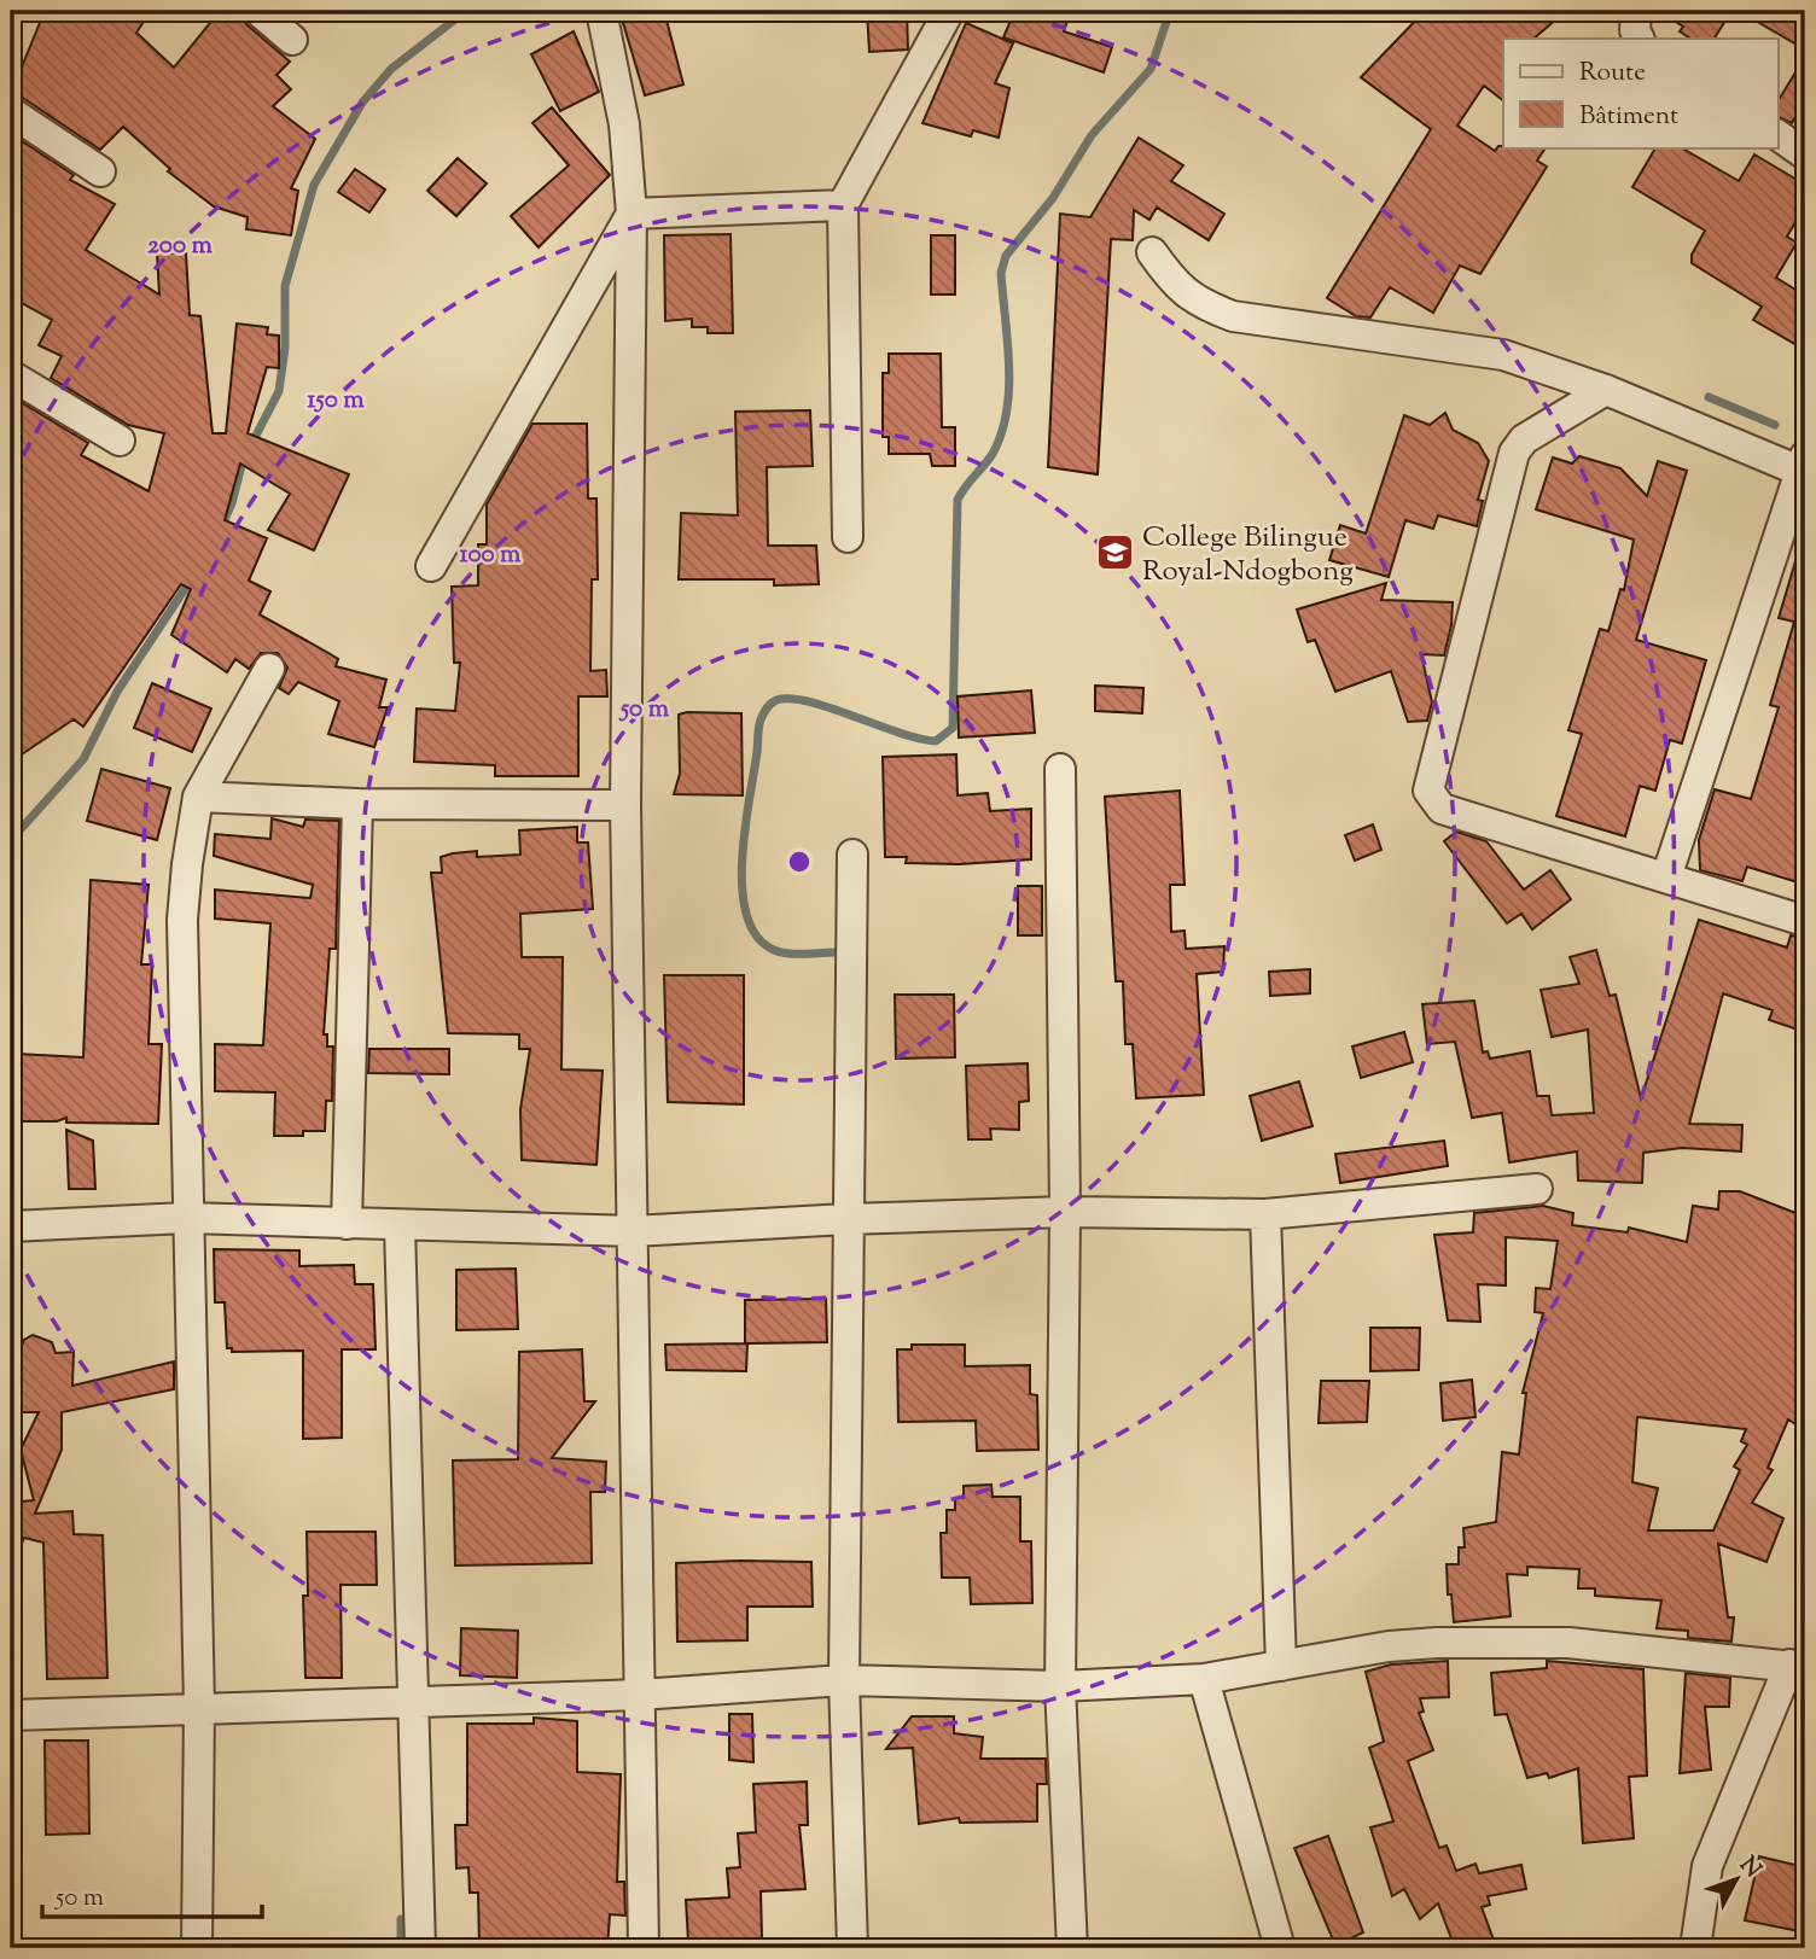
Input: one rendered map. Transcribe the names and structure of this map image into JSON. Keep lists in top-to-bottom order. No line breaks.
{"places":{"school or university":["College Bilingue Royal-Ndogbong"]},"legend":["Route","Bâtiment"],"scale_bar":"50 m","north":"top right","rings":["200 m","150 m","100 m","50 m"]}
